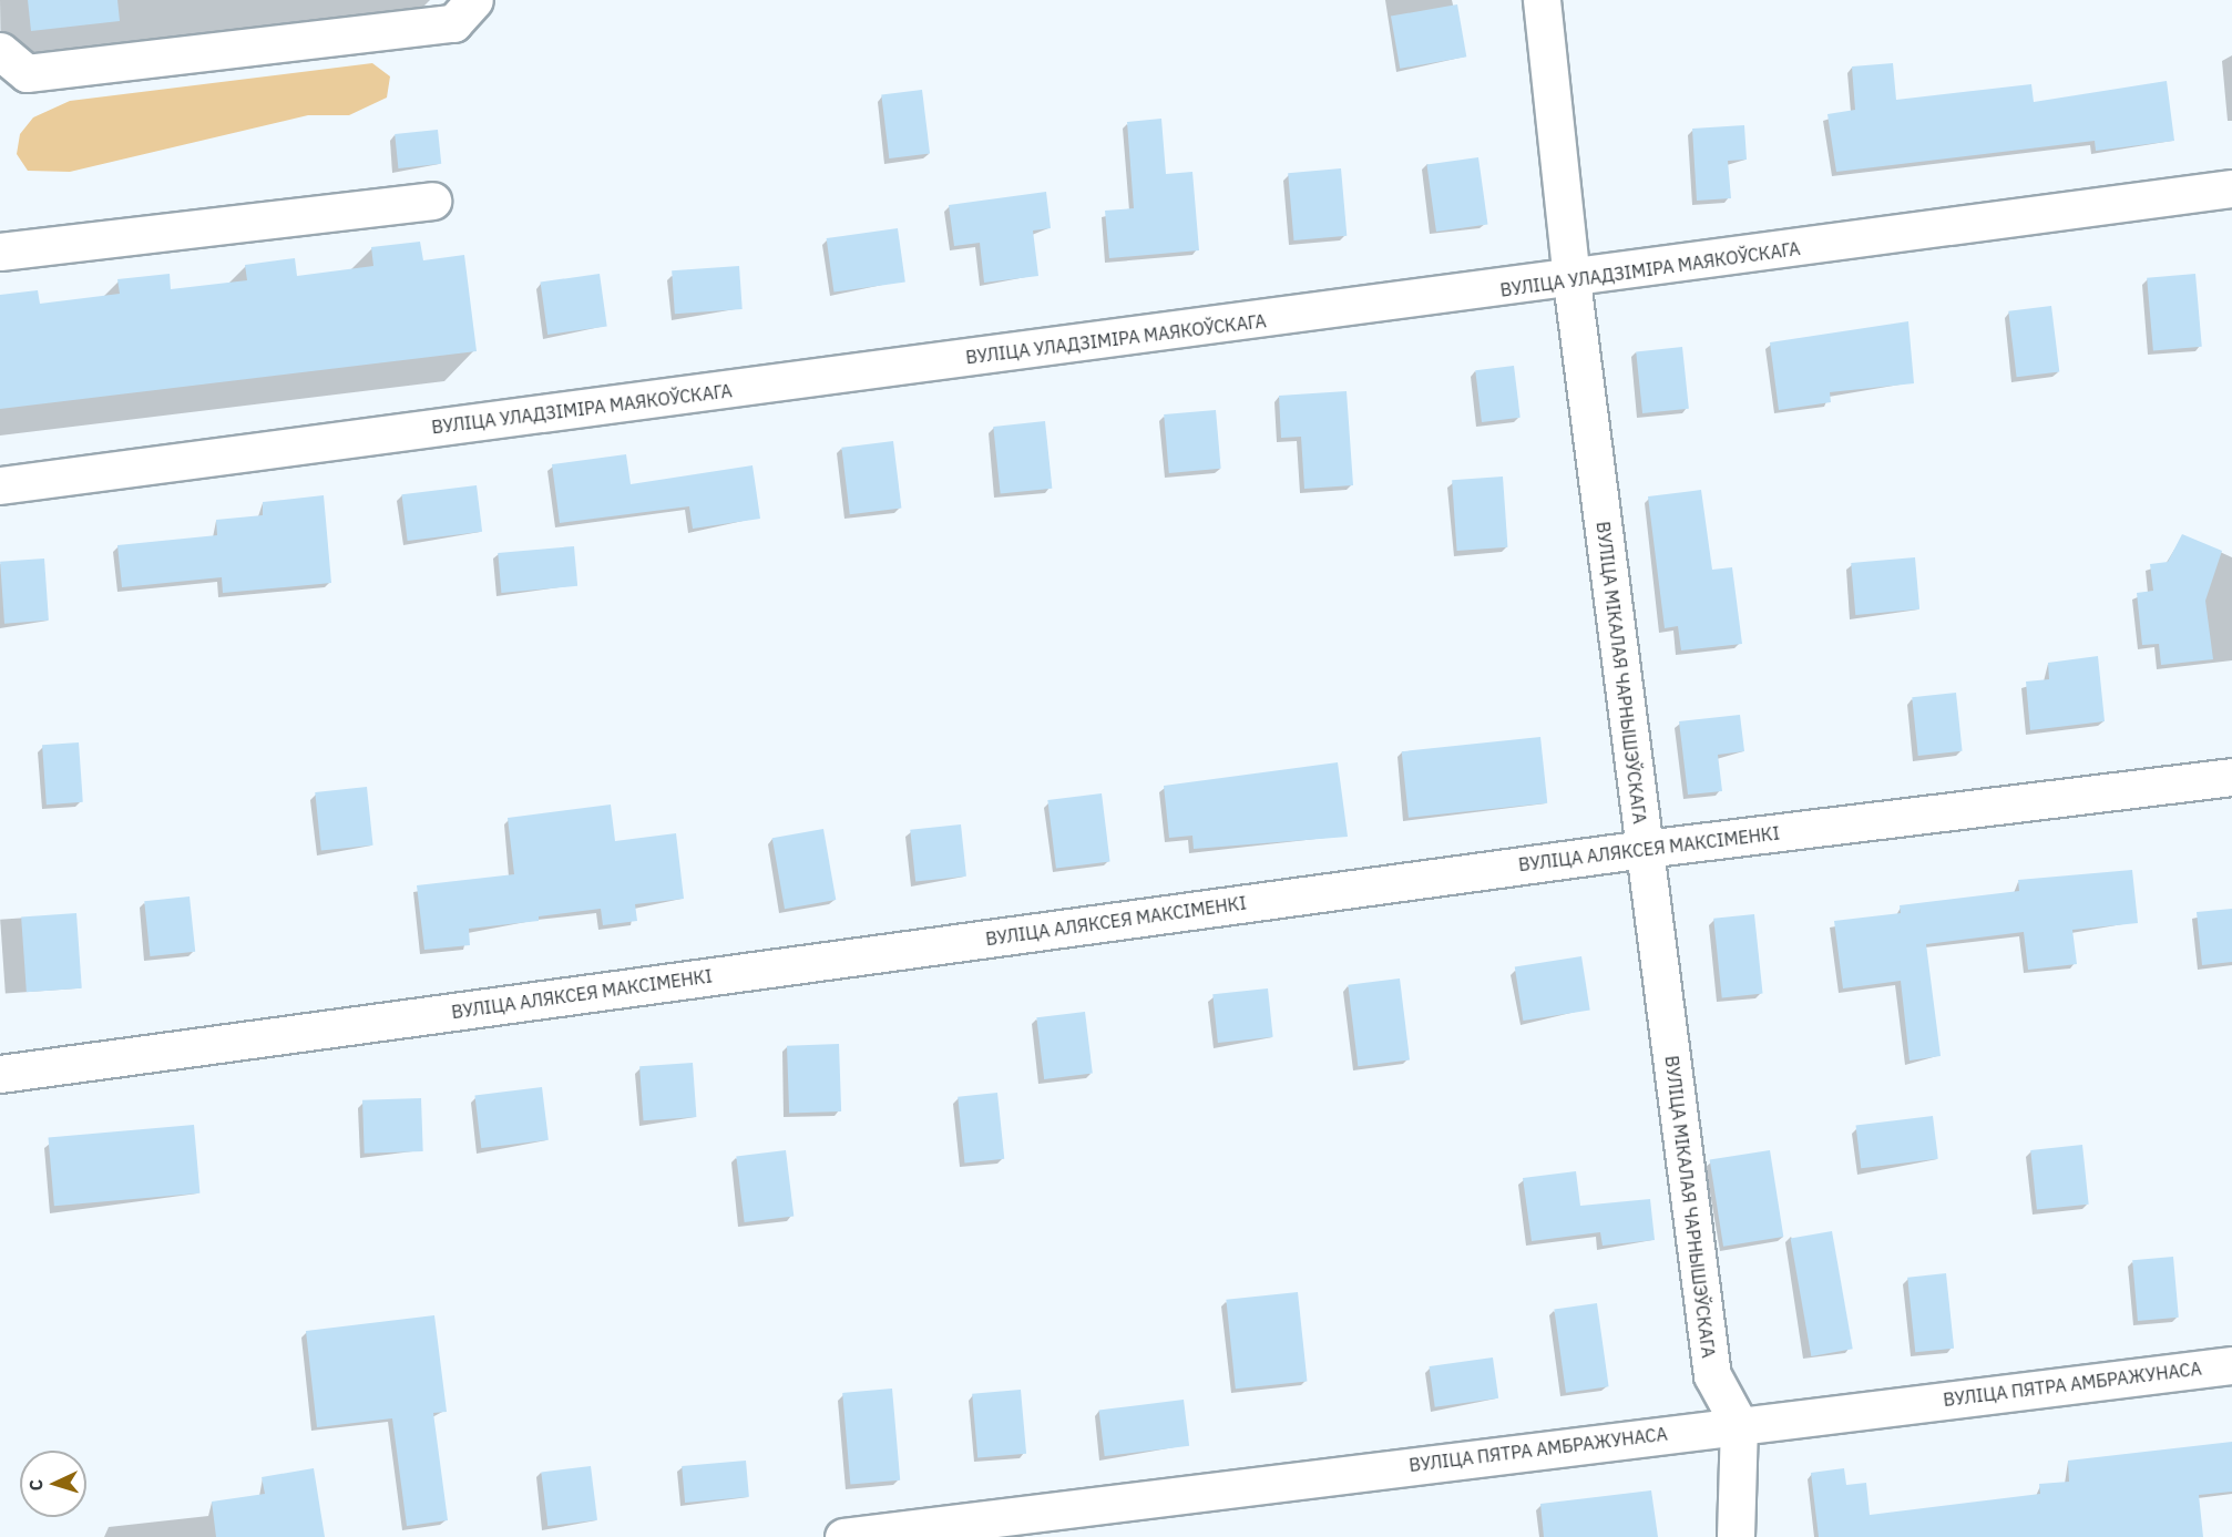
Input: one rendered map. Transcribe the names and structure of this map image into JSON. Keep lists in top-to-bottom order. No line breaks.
{"streets":{"street":["ВУЛІЦА УЛАДЗІМІРА МАЯКОЎСКАГА","ВУЛІЦА МІКАЛАЯ ЧАРНЫШЭЎСКАГА","ВУЛІЦА АЛЯКСЕЯ МАКСІМЕНКІ","ВУЛІЦА ПЯТРА АМБРАЖУНАСА"]},"crossings":[["ВУЛІЦА УЛАДЗІМІРА МАЯКОЎСКАГА","ВУЛІЦА МІКАЛАЯ ЧАРНЫШЭЎСКАГА"],["ВУЛІЦА МІКАЛАЯ ЧАРНЫШЭЎСКАГА","ВУЛІЦА АЛЯКСЕЯ МАКСІМЕНКІ"],["ВУЛІЦА МІКАЛАЯ ЧАРНЫШЭЎСКАГА","ВУЛІЦА ПЯТРА АМБРАЖУНАСА"]],"north":"left"}
